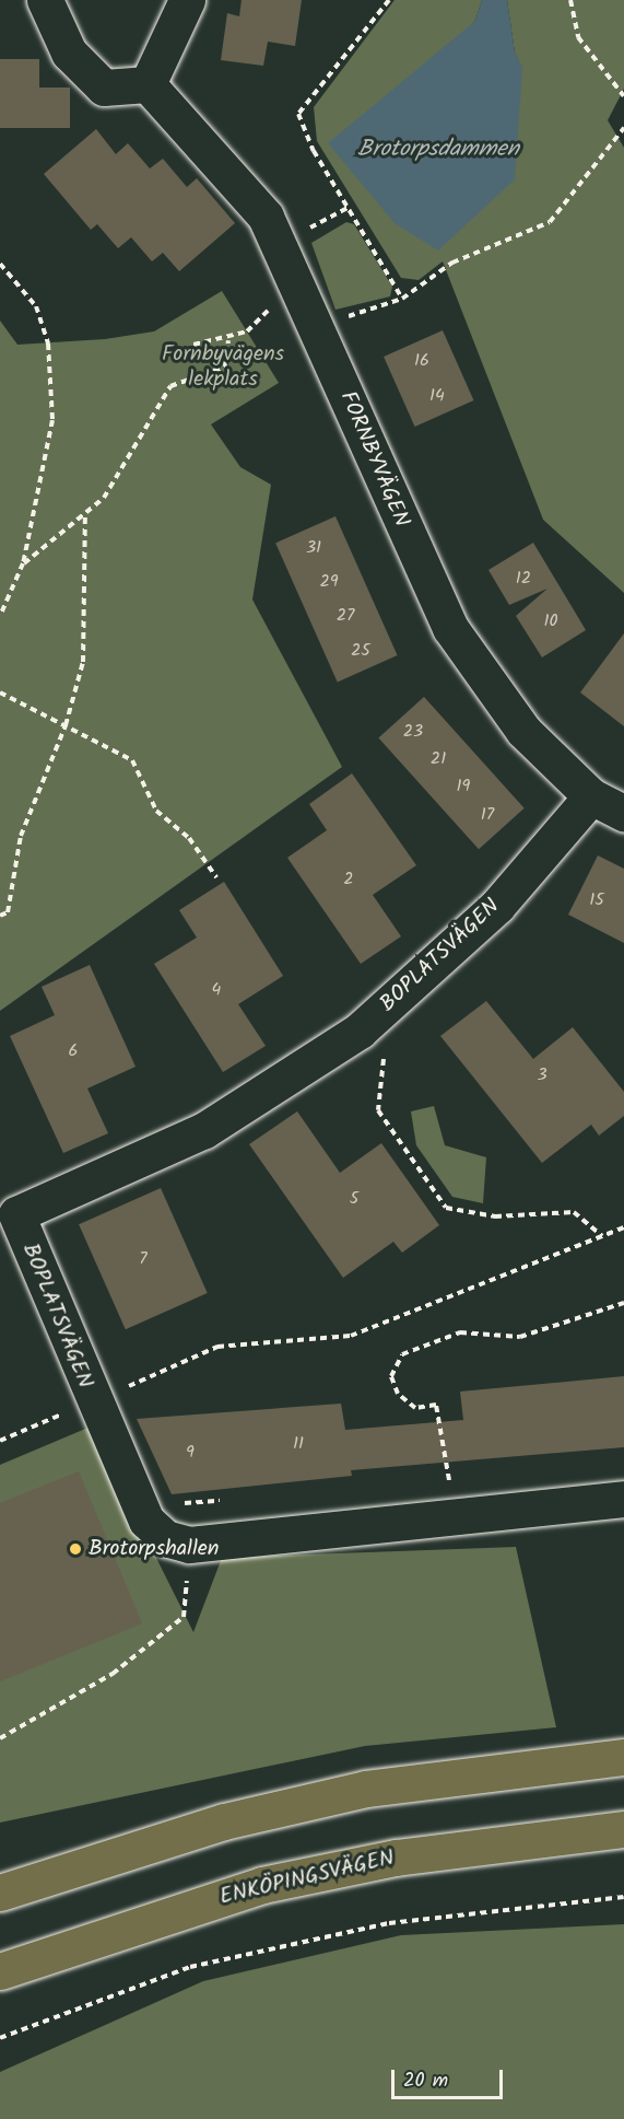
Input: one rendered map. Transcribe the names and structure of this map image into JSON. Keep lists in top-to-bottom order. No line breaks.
{"streets":{"main road":["ENKÖPINGSVÄGEN"],"street":["FORNBYVÄGEN","BOPLATSVÄGEN"]},"crossings":[["FORNBYVÄGEN","BOPLATSVÄGEN"]],"water":["Brotorpsdammen"],"parks":["Fornbyvägens lekplats"],"places":["Brotorpshallen"],"house_numbers":["16","14","31","12","29","27","10","25","23","21","19","17","2","15","4","6","3","5","7","11","9"],"scale_bar":"20 m"}
